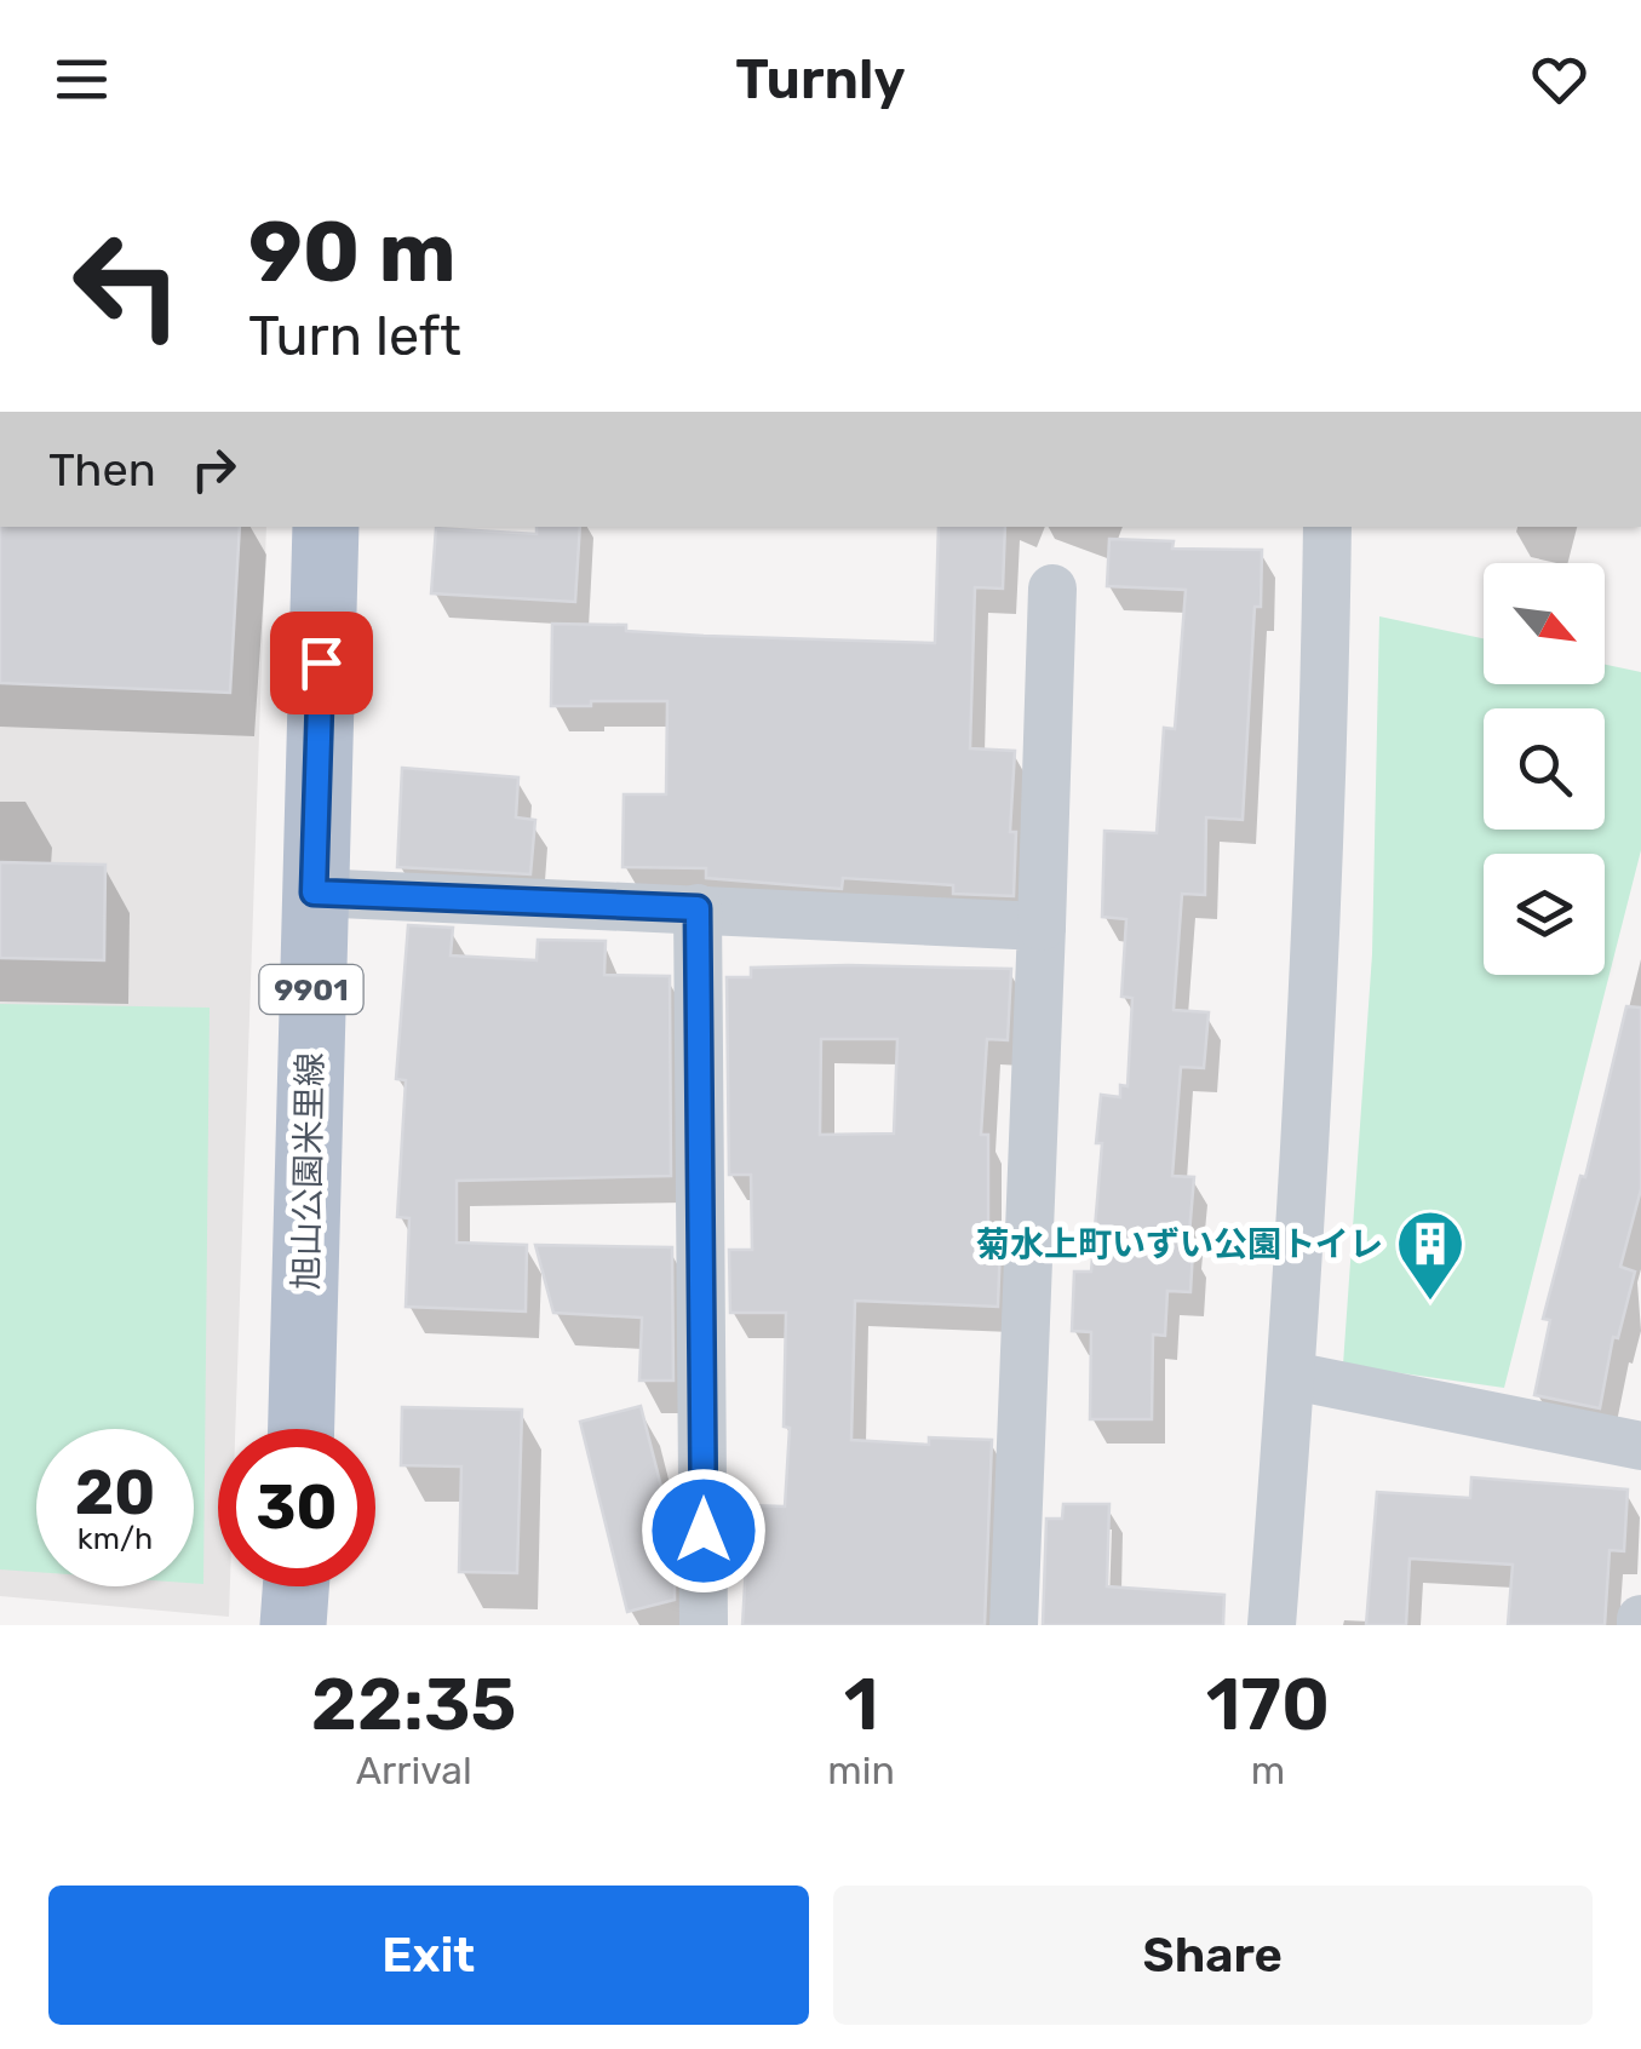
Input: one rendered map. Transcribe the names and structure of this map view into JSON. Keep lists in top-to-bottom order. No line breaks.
{"streets":{"main road":["9901","旭山公園米里線"]},"places":{"building":["菊水上町いずい公園トイレ"]},"north":"bottom right","page":{"header":"Turnly","turn":["90 m","Turn left"],"then":"Then","speed":"20 km/h","limit":"30","eta":["22:35","Arrival","1","min","170","m"],"buttons":["Exit","Share"]}}
